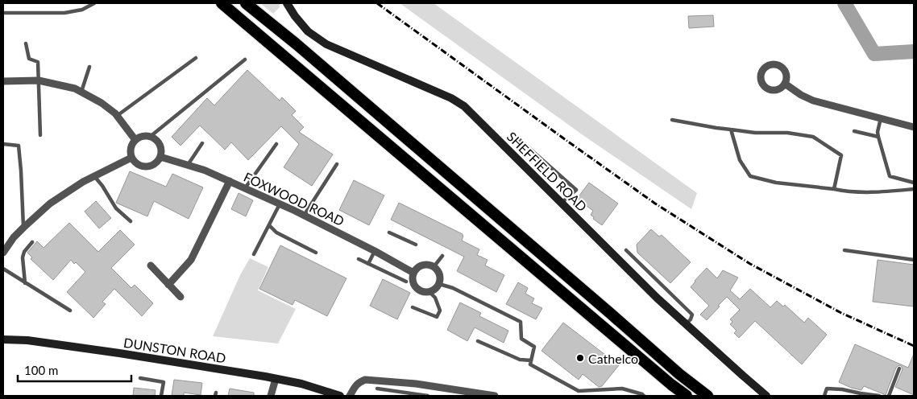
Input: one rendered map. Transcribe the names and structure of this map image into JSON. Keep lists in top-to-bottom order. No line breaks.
{"streets":{"main road":["SHEFFIELD ROAD","DUNSTON ROAD"],"street":["FOXWOOD ROAD"]},"places":["Cathelco"],"scale_bar":"100 m"}
